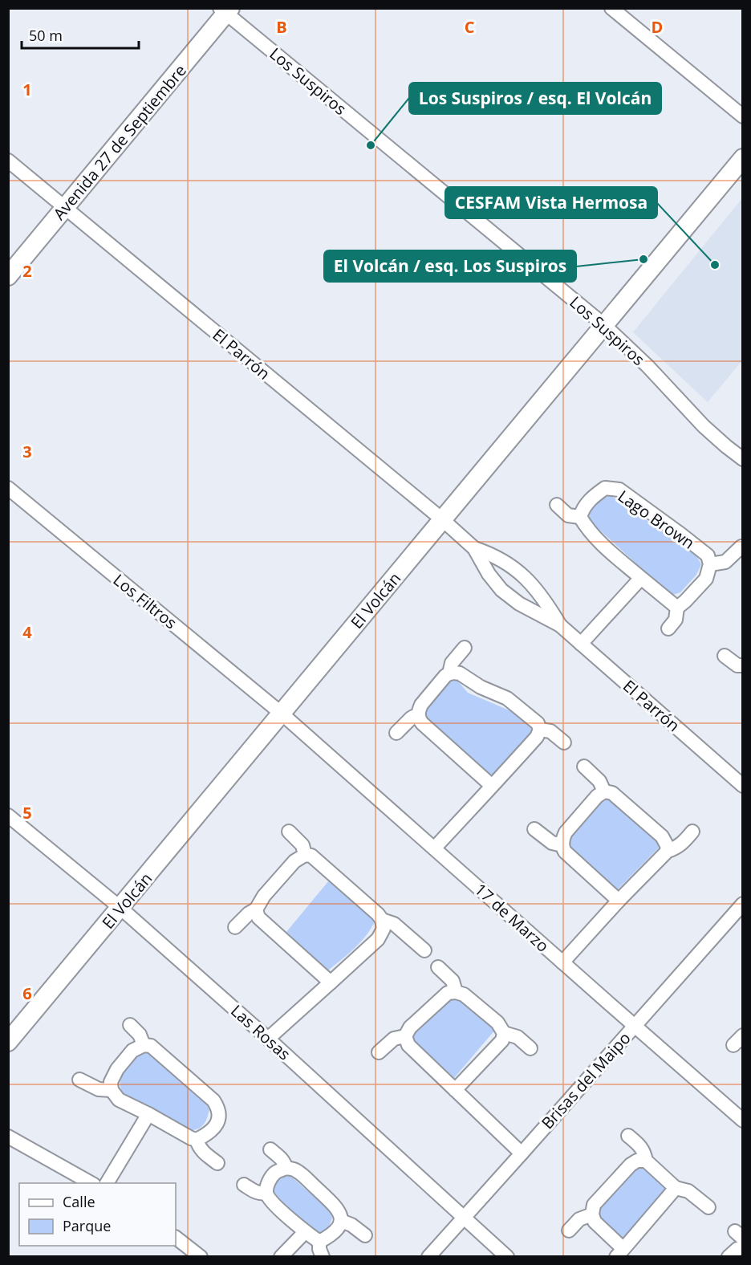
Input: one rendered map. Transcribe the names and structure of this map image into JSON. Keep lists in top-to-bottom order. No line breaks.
{"streets":{"street":["Los Suspiros","Avenida 27 de Septiembre","El Parrón","Lago Brown","El Volcán","Los Filtros","17 de Marzo","Las Rosas","Brisas del Maipo"]},"crossings":[["Los Suspiros","Avenida 27 de Septiembre"],["Los Suspiros","El Volcán"],["Avenida 27 de Septiembre","El Parrón"],["El Parrón","El Volcán"],["El Volcán","Los Filtros"],["El Volcán","17 de Marzo"],["El Volcán","Las Rosas"],["Los Filtros","17 de Marzo"],["17 de Marzo","Brisas del Maipo"],["Las Rosas","Brisas del Maipo"]],"places":["Los Suspiros / esq. El Volcán","El Volcán / esq. Los Suspiros","CESFAM Vista Hermosa"],"legend":["Calle","Parque"],"scale_bar":"50 m","grid":{"columns":["B","C","D"],"rows":["1","2","3","4","5","6"]}}
